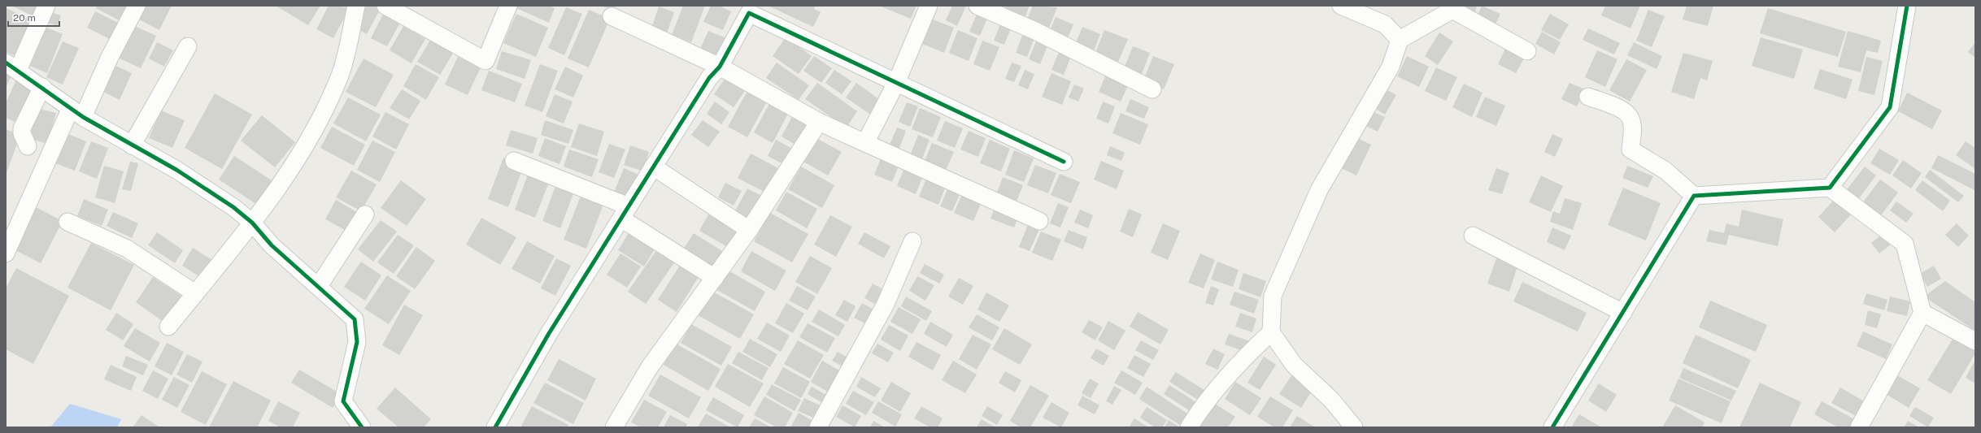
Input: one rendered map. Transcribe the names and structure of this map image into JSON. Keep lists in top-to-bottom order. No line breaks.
{"scale_bar":"20 m"}
